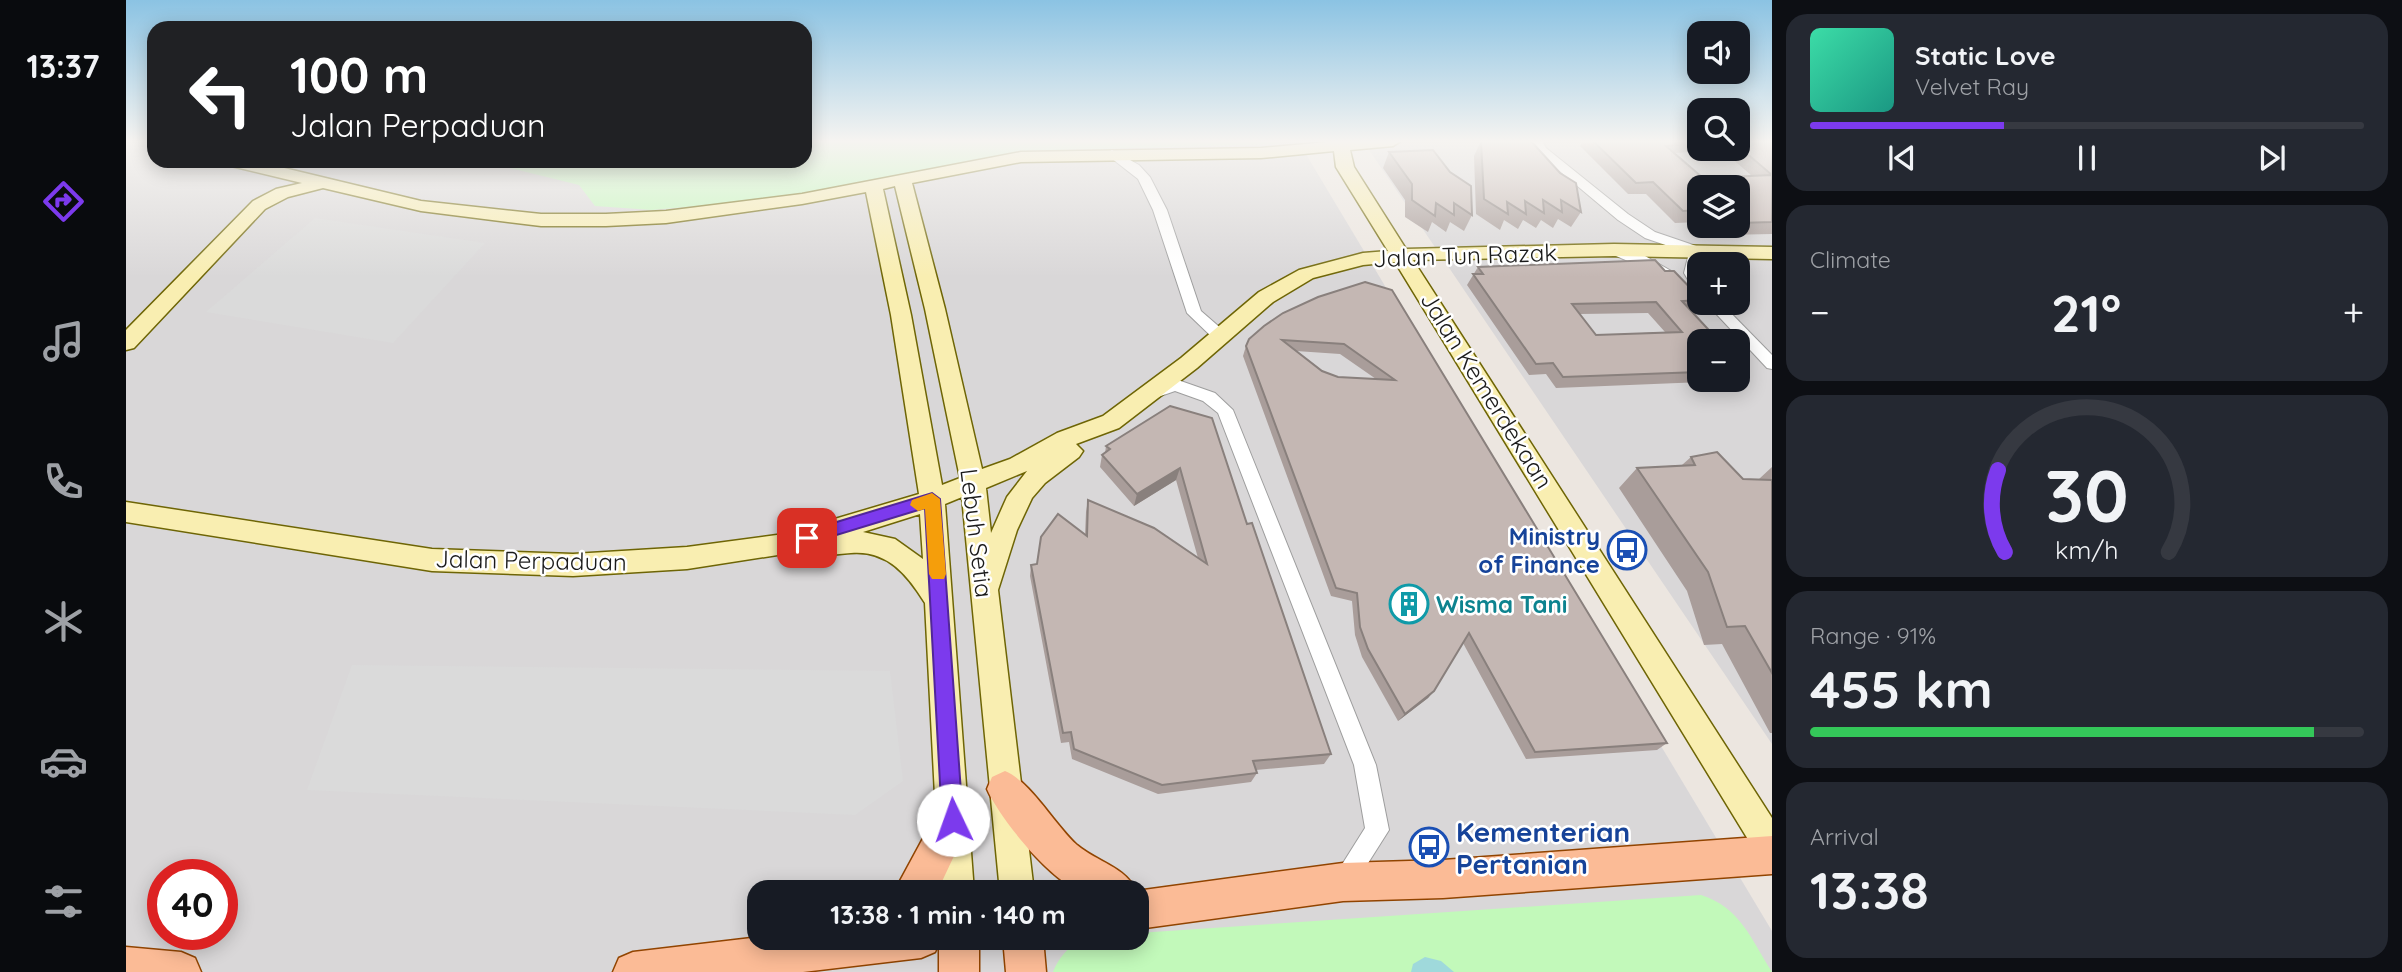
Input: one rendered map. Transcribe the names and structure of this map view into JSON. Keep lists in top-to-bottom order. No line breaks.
{"streets":{"street":["Jalan Tun Razak","Jalan Kemerdekaan","Lebuh Setia","Jalan Perpaduan"]},"crossings":[["Jalan Tun Razak","Jalan Kemerdekaan"],["Jalan Tun Razak","Lebuh Setia"],["Jalan Tun Razak","Jalan Perpaduan"],["Lebuh Setia","Jalan Perpaduan"]],"places":{"bus stop":["Ministry of Finance","Kementerian Pertanian"],"building":["Wisma Tani"]},"page":{"tabs":"13:37","map_buttons":["+","−"],"turn":["100 m","Jalan Perpaduan"],"song":["Static Love","Velvet Ray"],"tile":["Climate",["Range · 91%","455 km"],["Arrival","13:38"]],"heat":["−","21°","+"],"limit":"40","trip":"13:38 · 1 min · 140 m","gauge":["30","km/h"]}}
